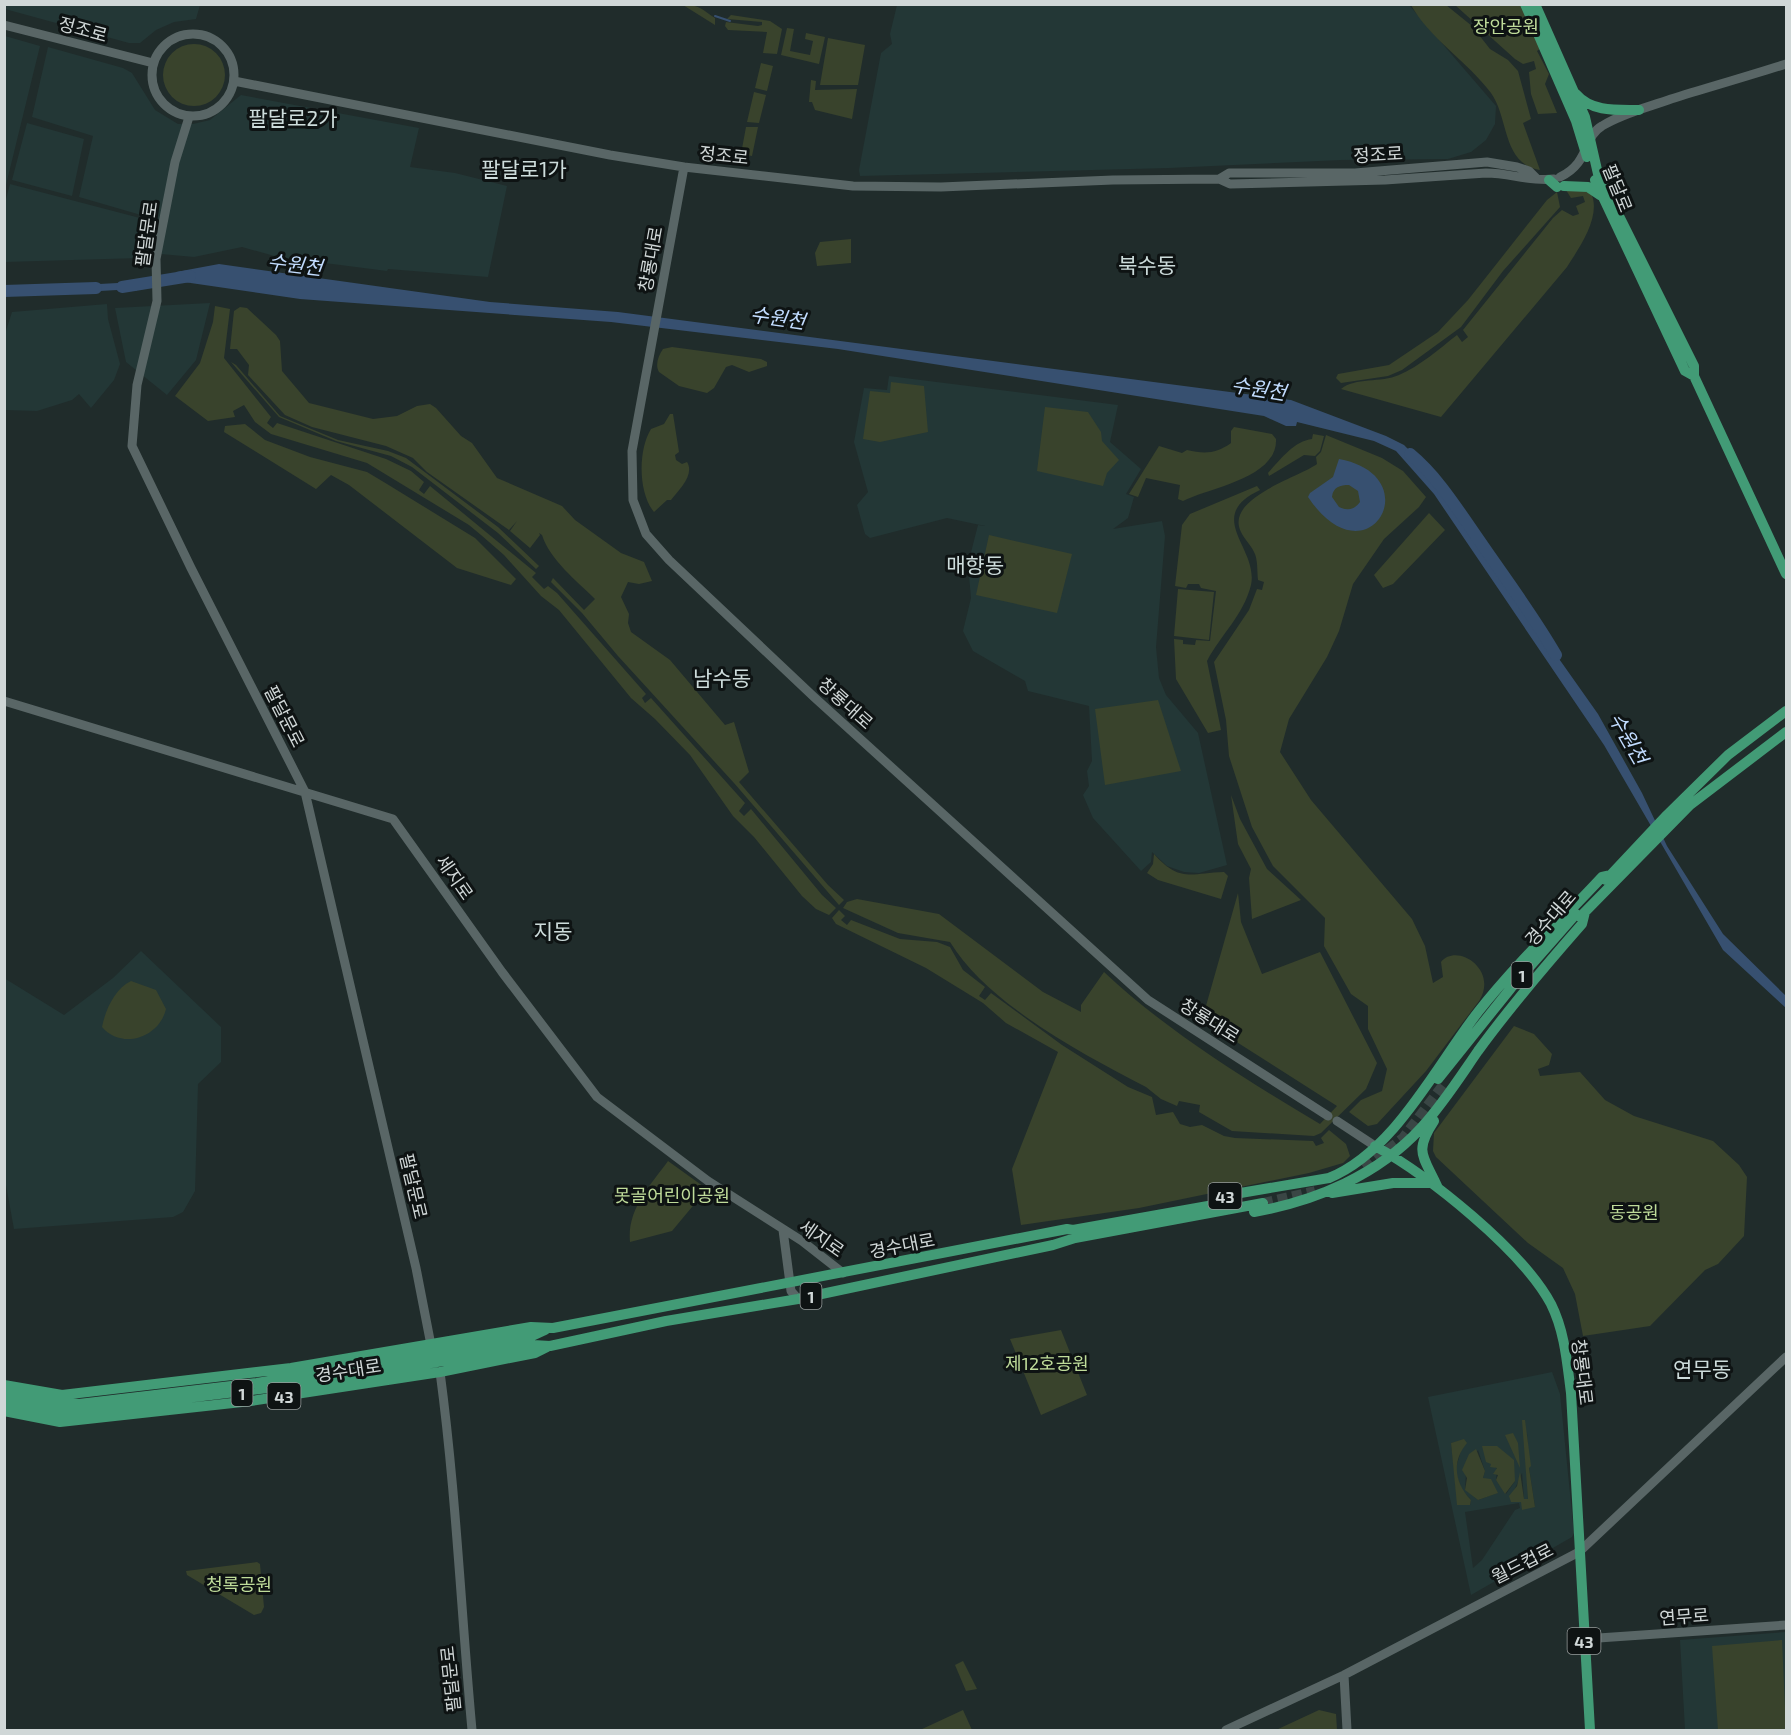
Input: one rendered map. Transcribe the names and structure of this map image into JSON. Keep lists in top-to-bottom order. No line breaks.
{"streets":{"main road":["팔달로","창룡대로","경수대로","1","43"],"street":["정조로","팔달문로","세지로","월드컵로","연무로"]},"crossings":[["정조로","팔달문로"],["정조로","창룡대로"],["팔달문로","세지로"],["팔달문로","경수대로"],["창룡대로","43"],["창룡대로","월드컵로"],["창룡대로","연무로"],["세지로","경수대로"],["경수대로","1"],["경수대로","43"]],"districts":["팔달로2가","팔달로1가","북수동","매향동","남수동","지동","연무동"],"water":["수원천"],"parks":["장안공원","못골어린이공원","동공원","제12호공원","청록공원"]}
